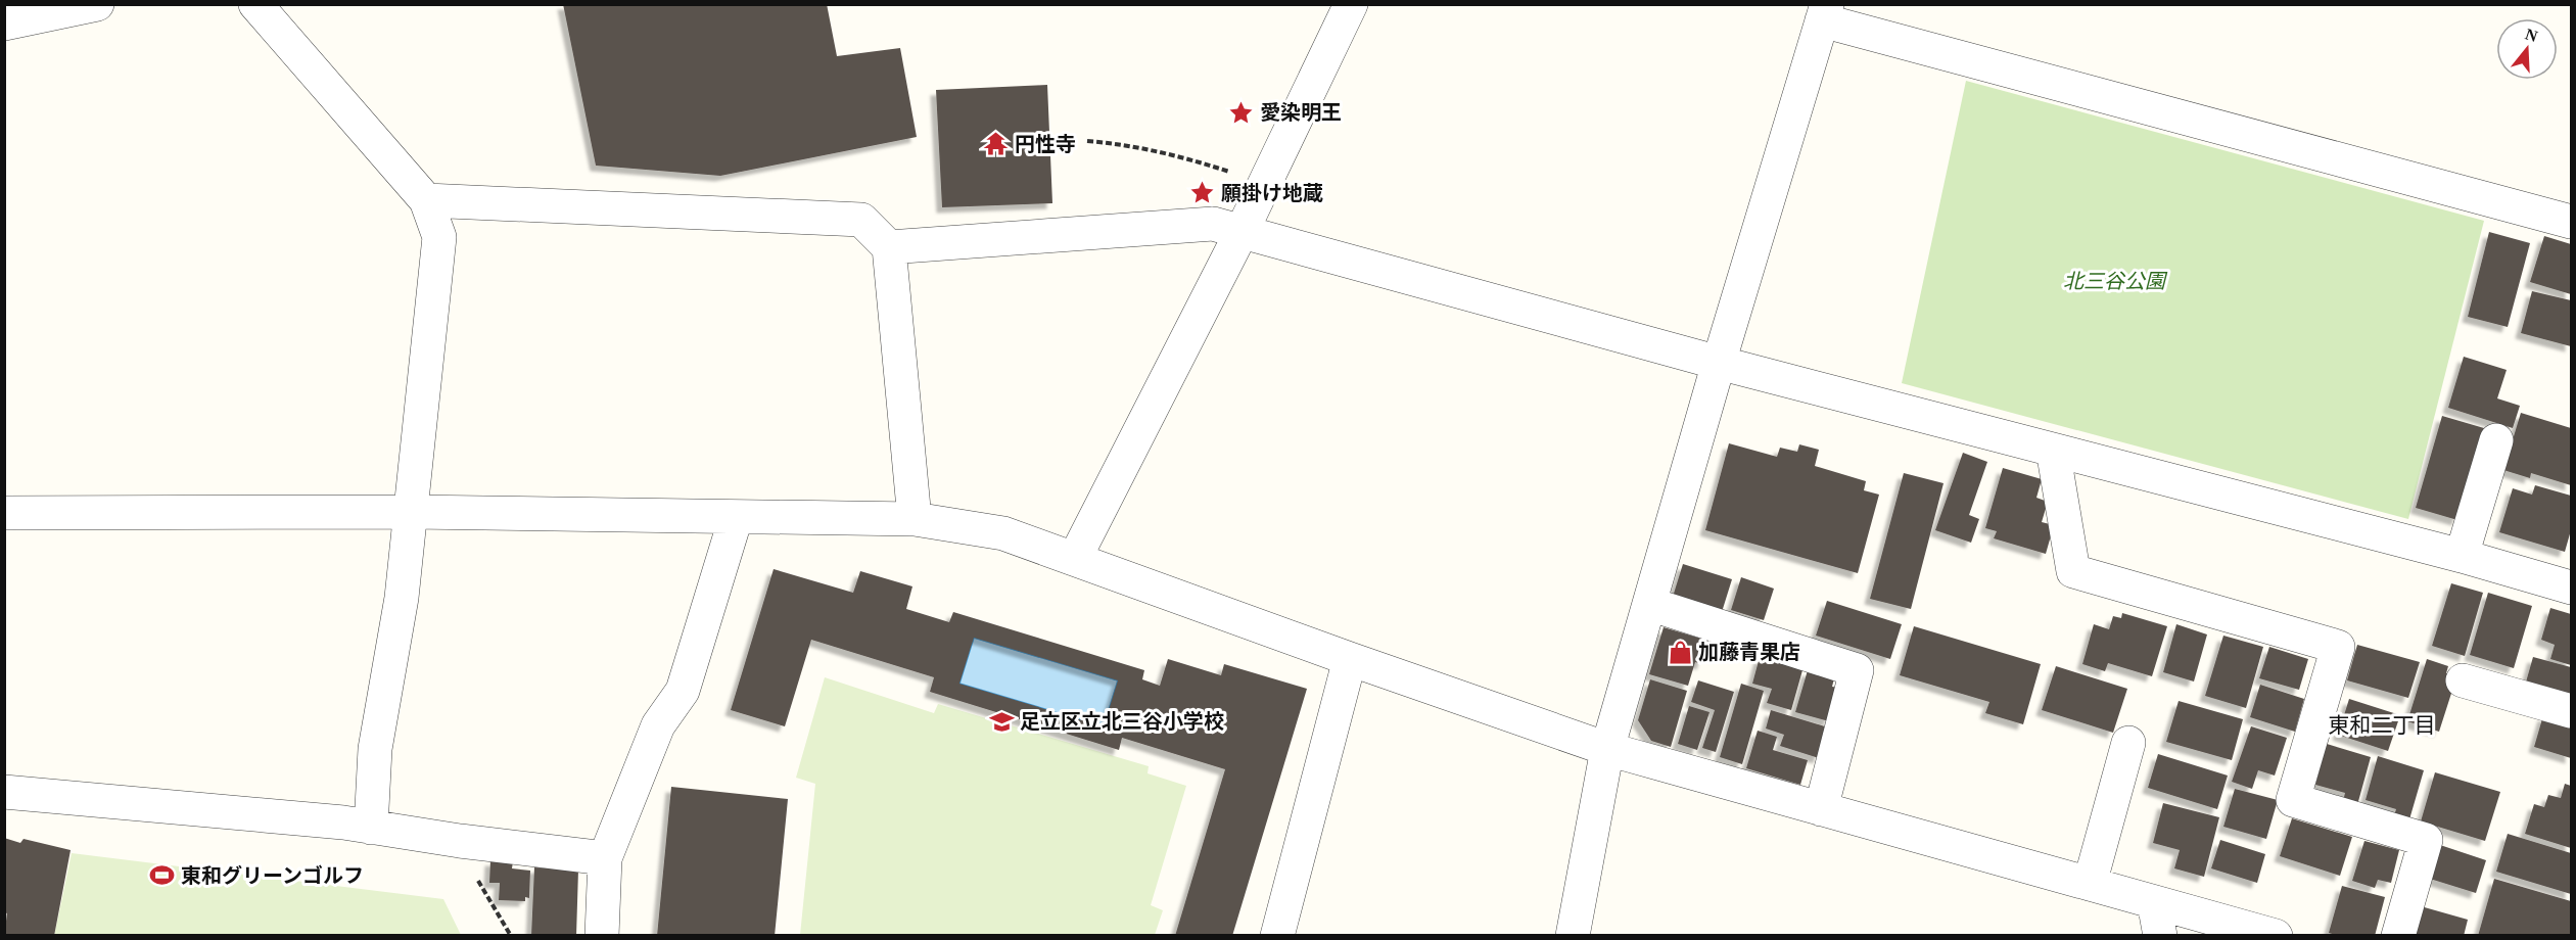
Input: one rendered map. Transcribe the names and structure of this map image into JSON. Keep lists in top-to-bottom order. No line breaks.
{"districts":["東和二丁目"],"parks":["北三谷公園"],"places":{"place":["愛染明王","願掛け地蔵"],"temple":["円性寺"],"shop":["加藤青果店"],"school or university":["足立区立北三谷小学校"],"sports":["東和グリーンゴルフ"]},"north":"top"}
